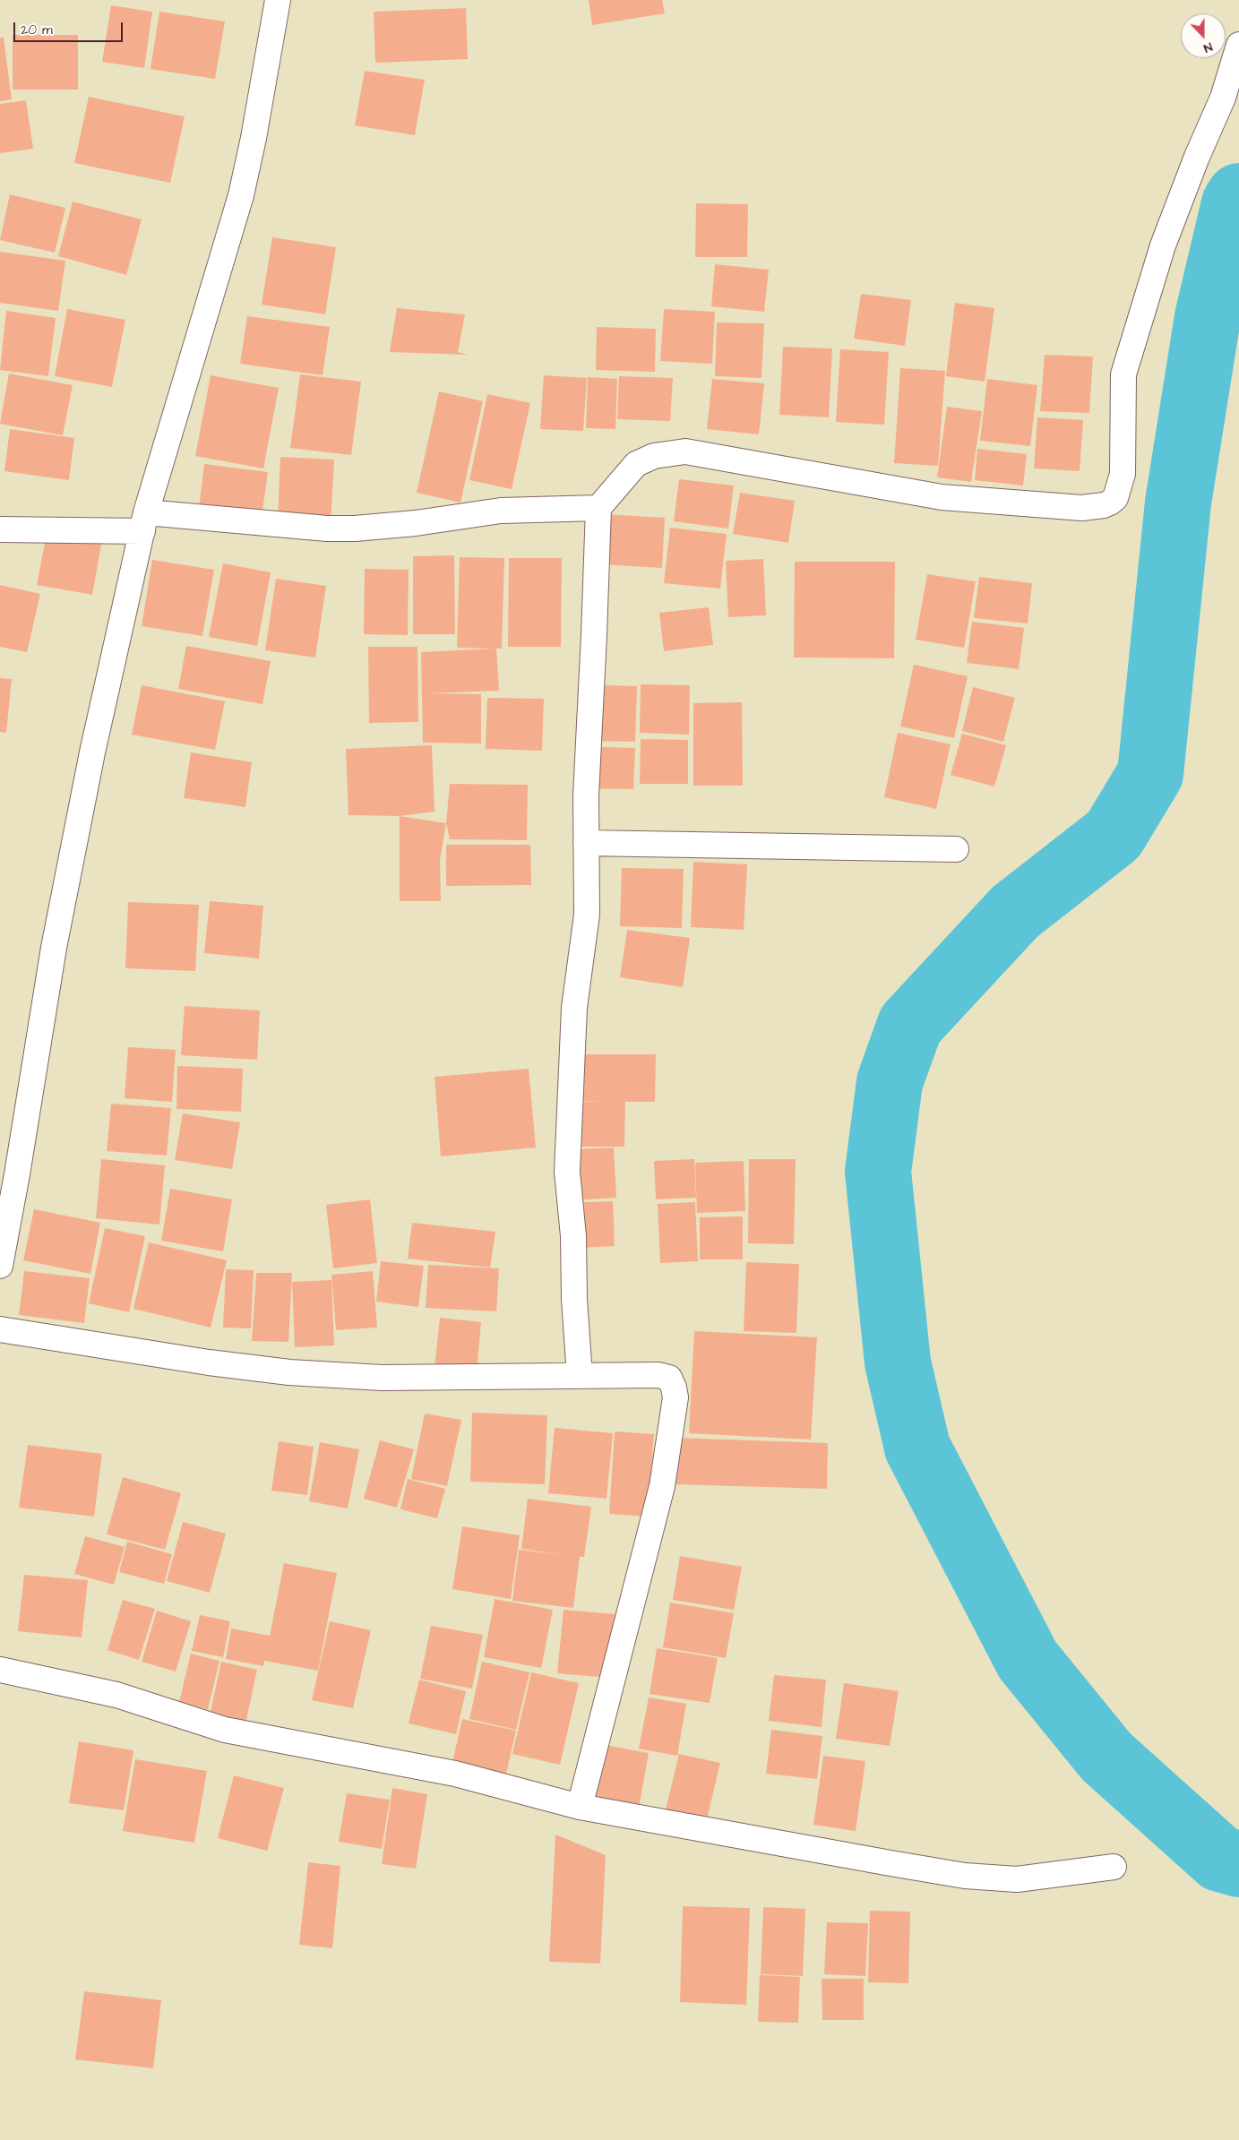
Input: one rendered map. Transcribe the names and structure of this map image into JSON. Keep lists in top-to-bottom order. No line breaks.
{"scale_bar":"20 m","north":"bottom"}
